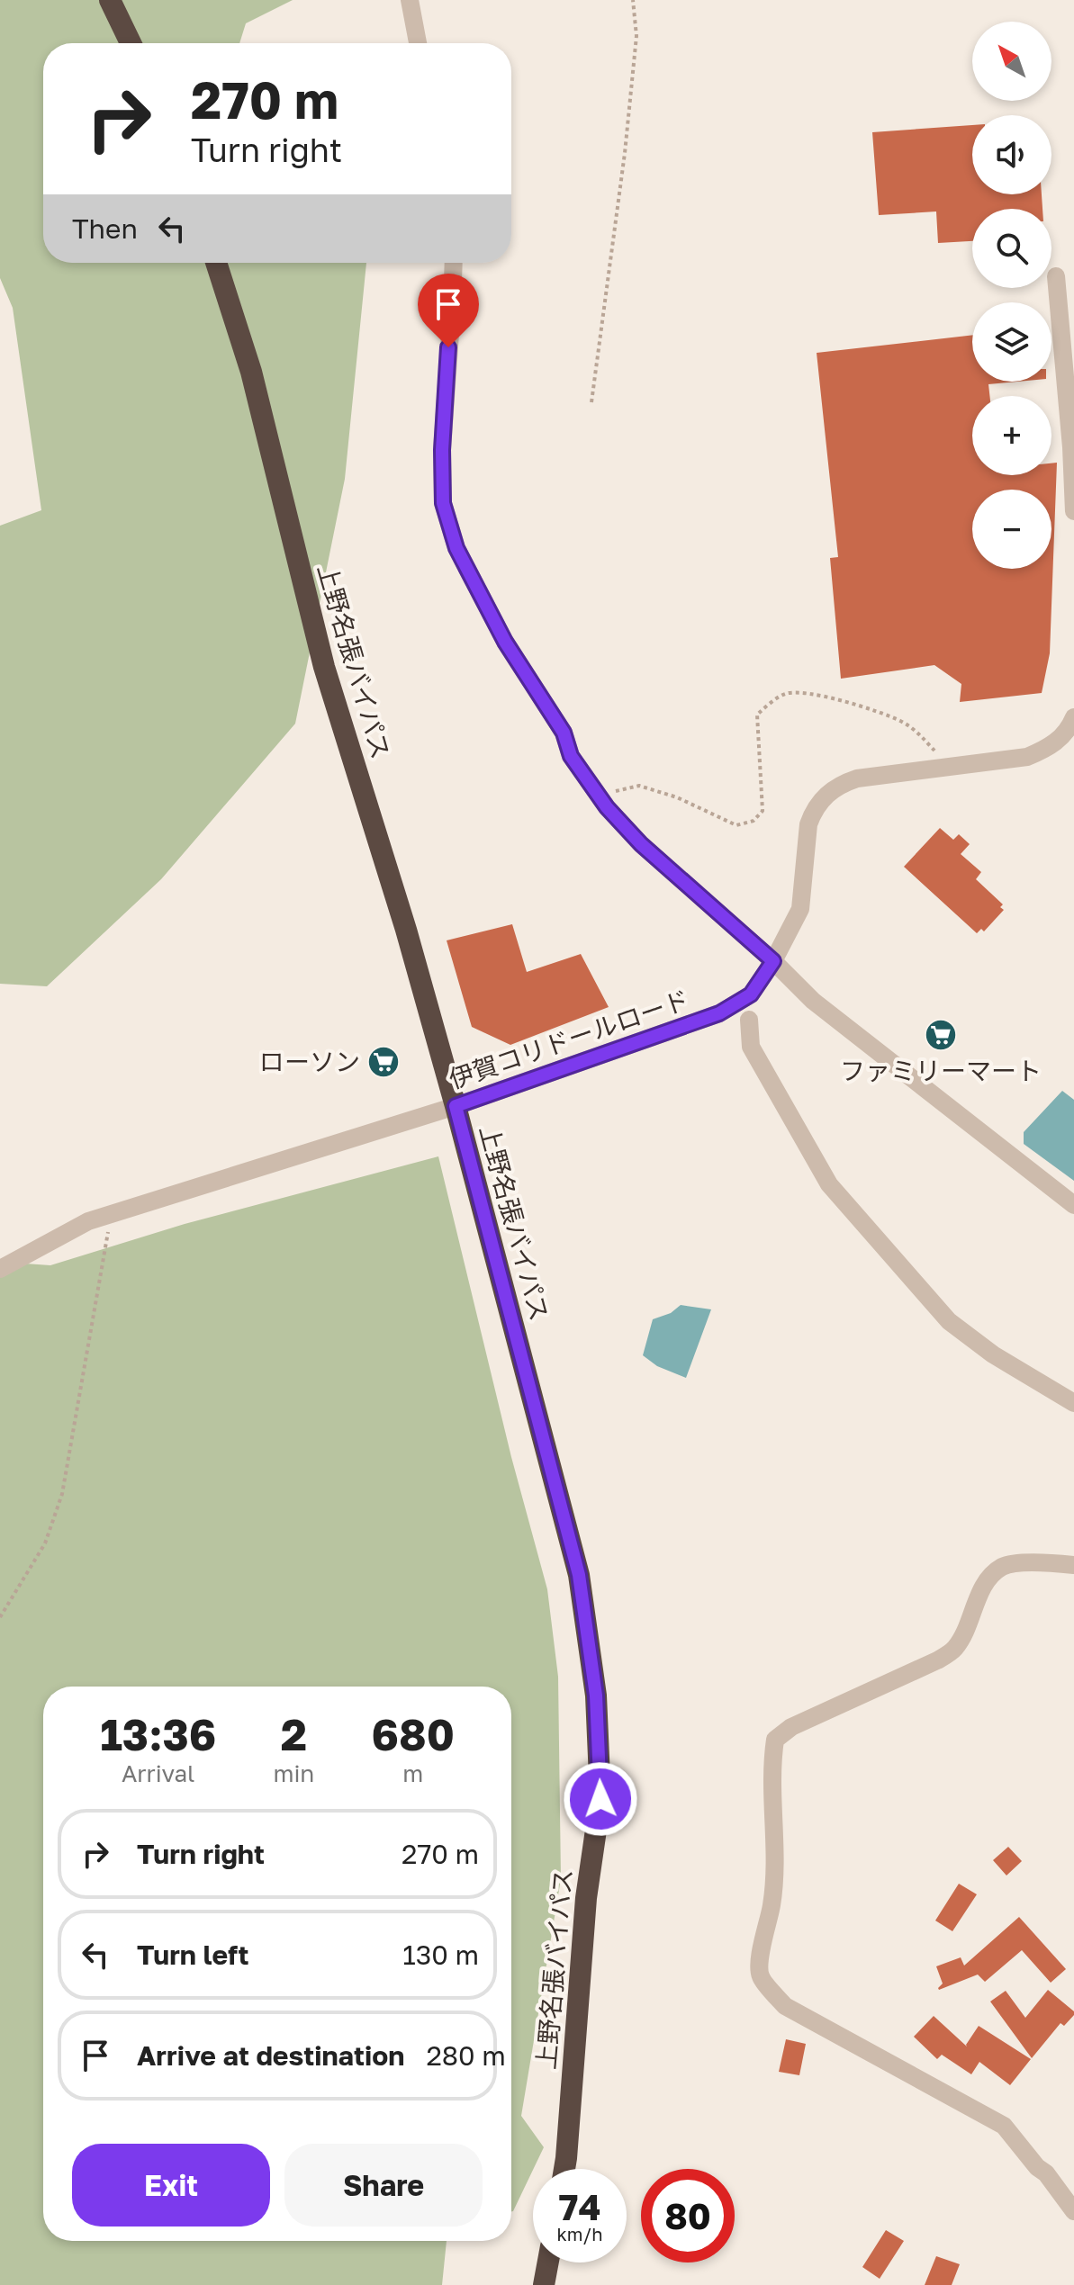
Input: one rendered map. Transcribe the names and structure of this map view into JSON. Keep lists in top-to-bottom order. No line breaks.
{"streets":{"highway":["上野名張バイパス"],"street":["伊賀コリドールロード"]},"crossings":[["上野名張バイパス","伊賀コリドールロード"]],"places":{"supermarket":["ファミリーマート","ローソン"]},"north":"top left","page":{"map_buttons":["+","−"],"turn":["270 m","Turn right"],"then":"Then","eta":["13:36","Arrival","2","min","680","m"],"list":[{"name":"Turn right","value":"270 m"},{"name":"Turn left","value":"130 m"},{"name":"Arrive at destination","value":"280 m"}],"buttons":["Exit","Share"],"speed":"74 km/h","limit":"80"}}
